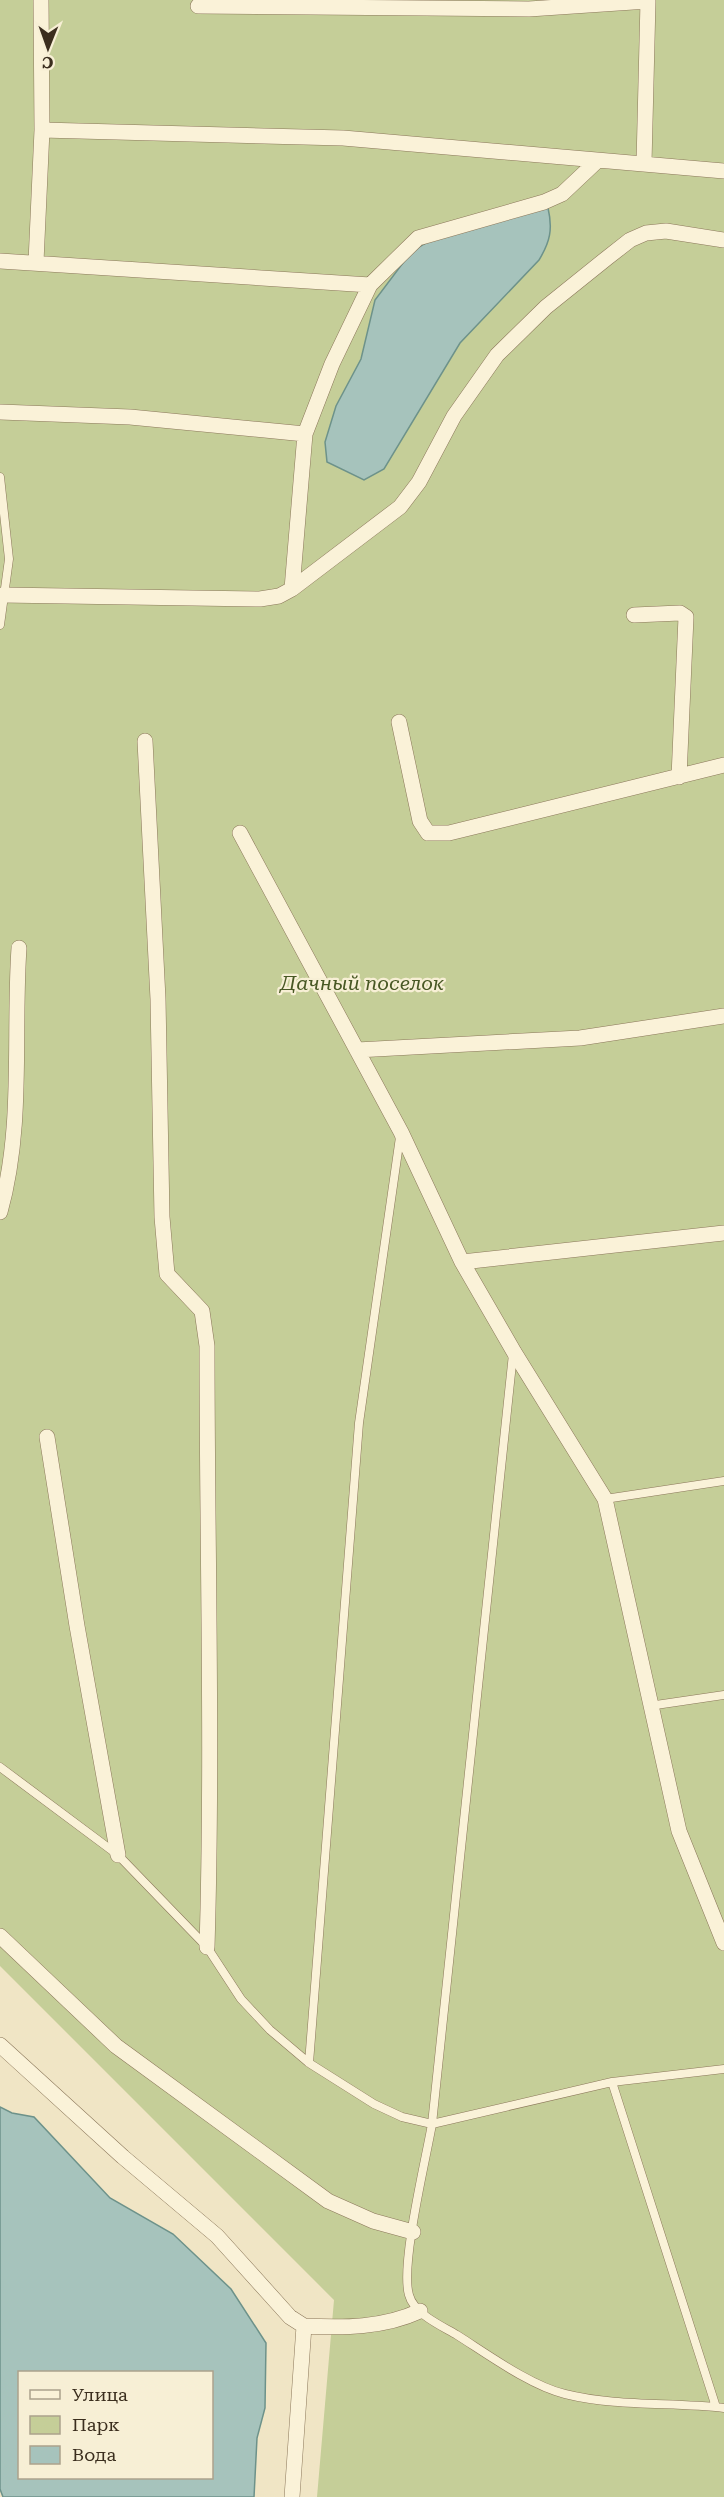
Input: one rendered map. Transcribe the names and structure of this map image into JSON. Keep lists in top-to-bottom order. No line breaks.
{"parks":["Дачный поселок"],"legend":["Улица","Парк","Вода"],"north":"bottom"}
